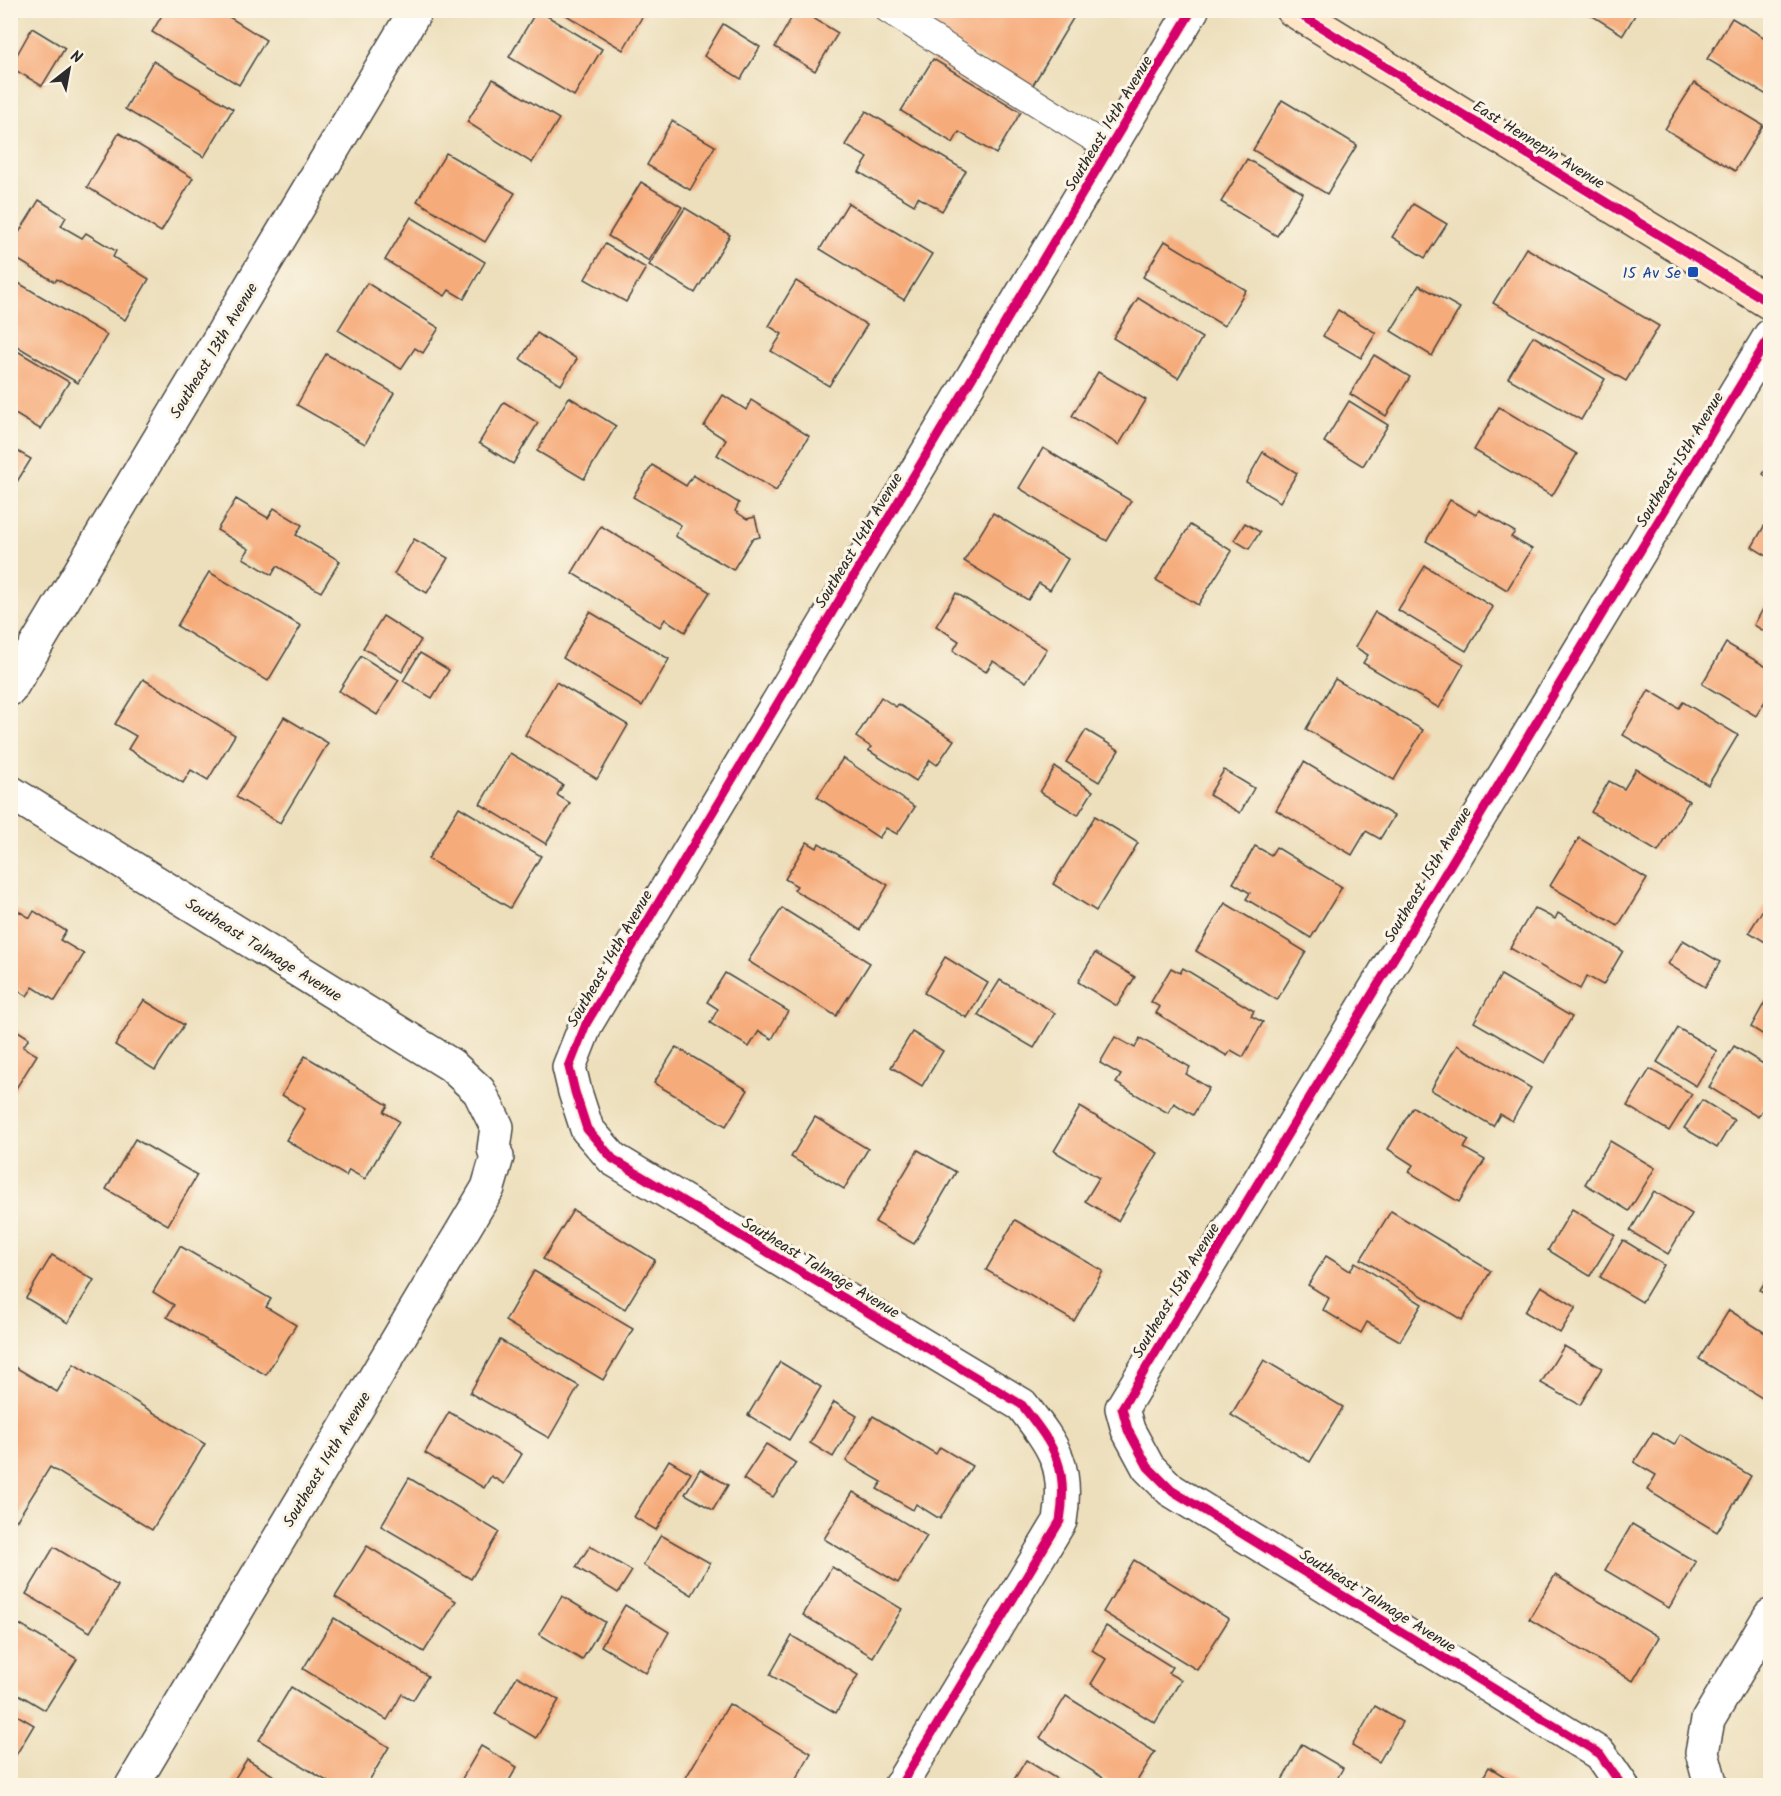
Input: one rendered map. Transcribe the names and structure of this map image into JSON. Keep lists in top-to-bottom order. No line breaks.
{"streets":{"main road":["East Hennepin Avenue"],"street":["Southeast 14th Avenue","Southeast 13th Avenue","Southeast 15th Avenue","Southeast Talmage Avenue"]},"crossings":[["Southeast 14th Avenue","Southeast Talmage Avenue"],["Southeast 15th Avenue","Southeast Talmage Avenue"]],"places":{"transit":["15 Av Se"]},"north":"top right"}
